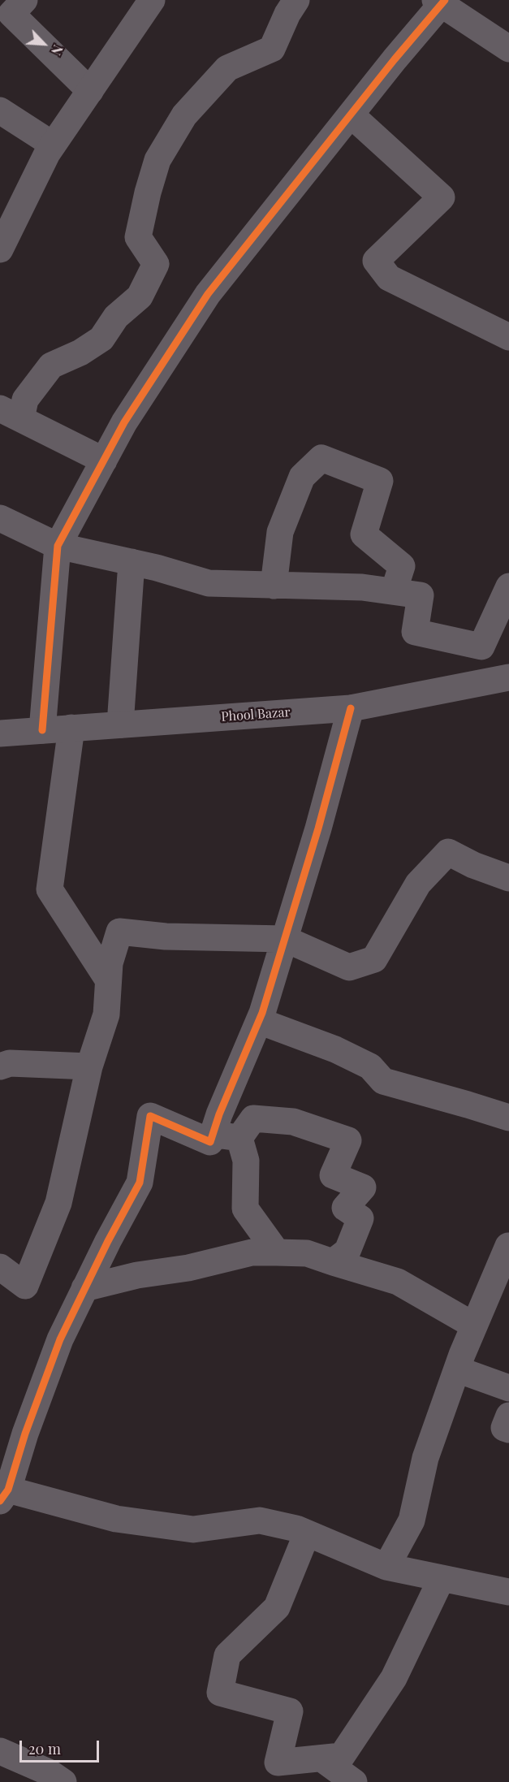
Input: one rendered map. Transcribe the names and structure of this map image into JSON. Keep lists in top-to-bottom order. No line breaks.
{"streets":{"street":["Phool Bazar"]},"scale_bar":"20 m","north":"bottom right"}
